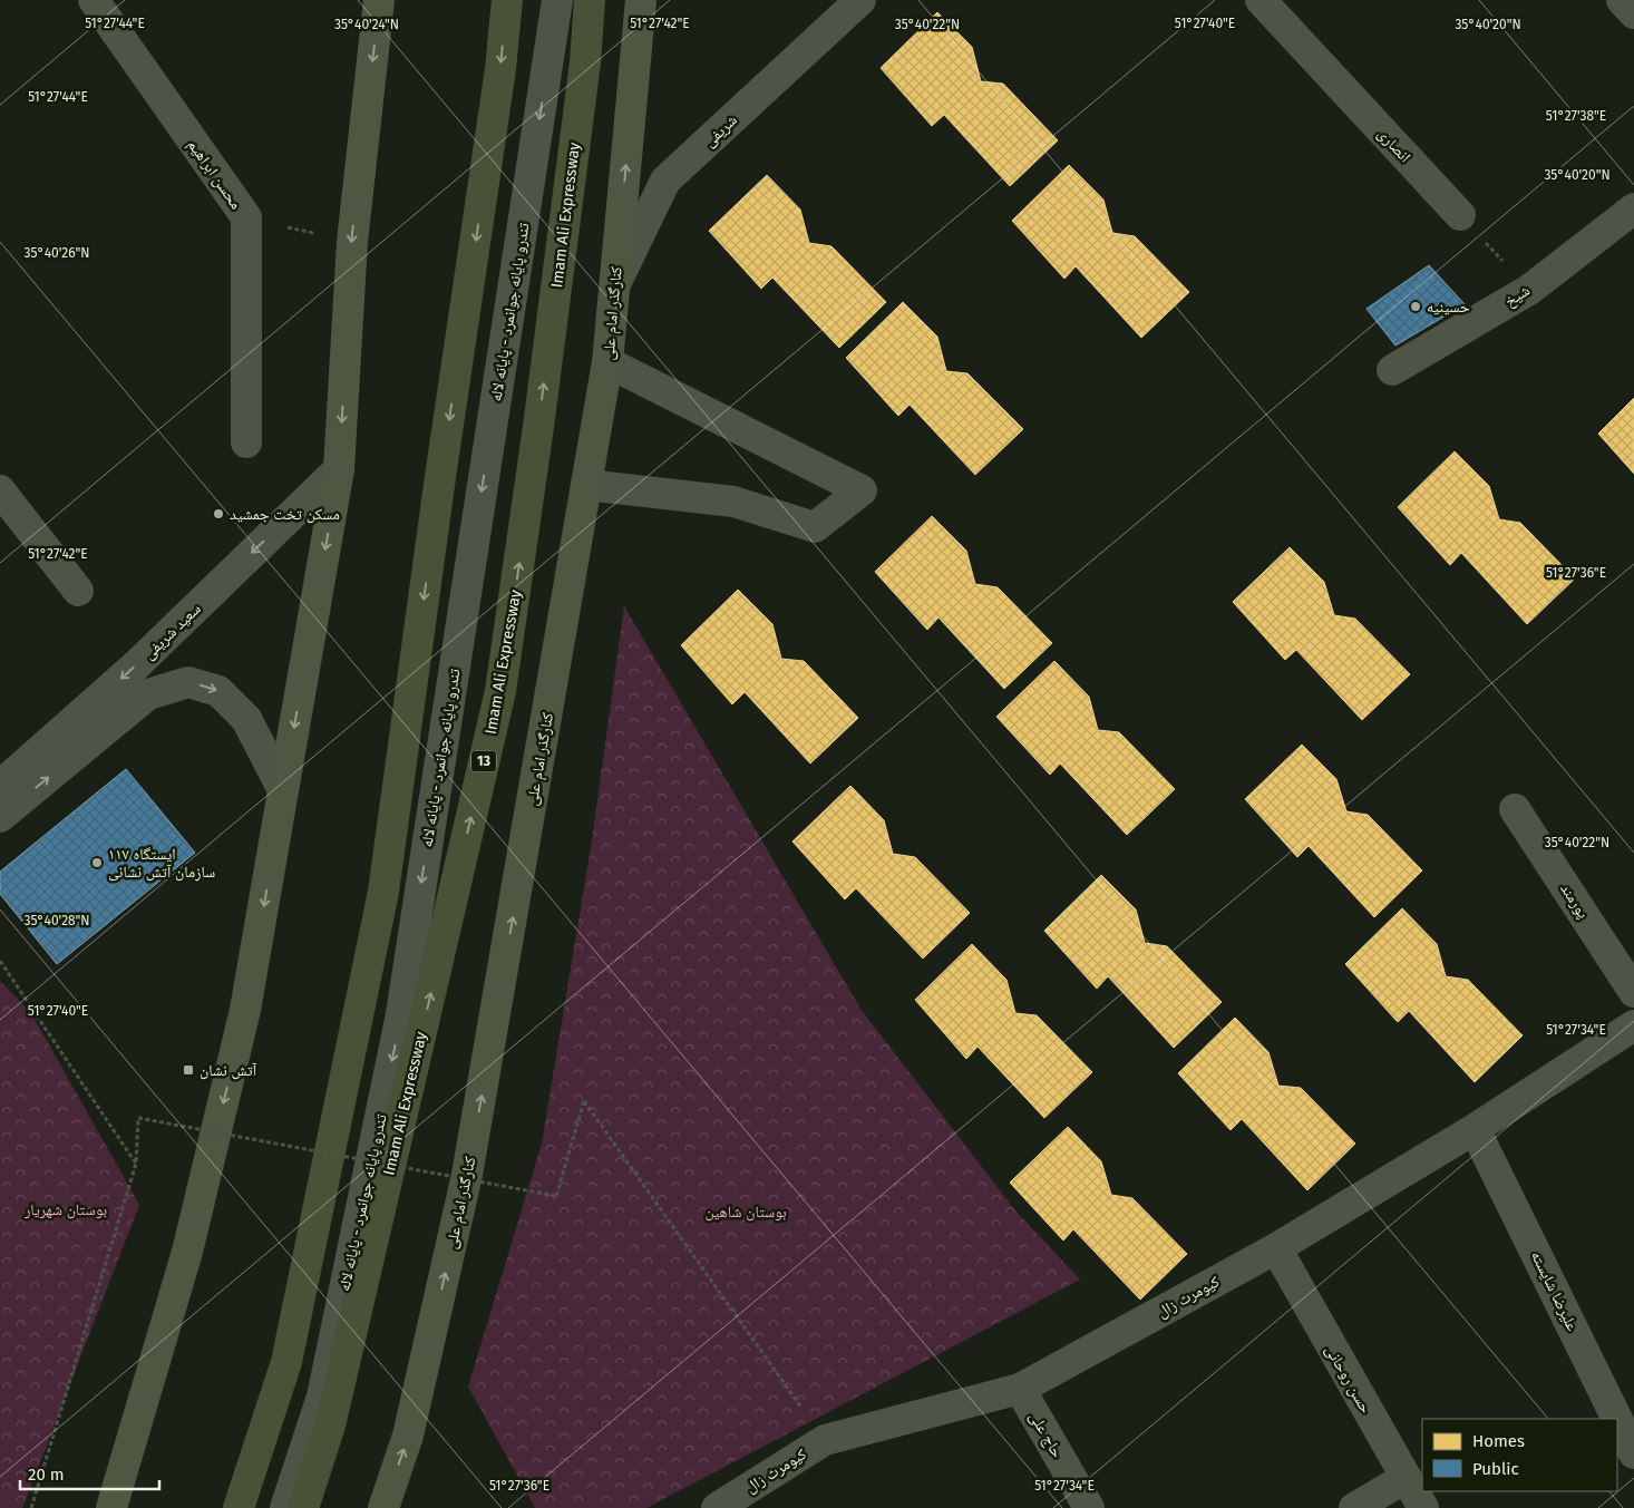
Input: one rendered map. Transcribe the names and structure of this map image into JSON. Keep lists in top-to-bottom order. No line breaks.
{"streets":{"highway":["Imam Ali Expressway","13"],"main road":["کنارگذر امام علی"],"street":["شریفی","انصاری","محسن ابراهیم","شیخ","تندرو پایانه جوانمرد - پایانه لاله","سعید شریفی","پورمند","علیرضا شایسته","کیومرث زال","حسن روحانی","حاج علی"]},"crossings":[["شریفی","کنارگذر امام علی"],["علیرضا شایسته","کیومرث زال"],["کیومرث زال","حسن روحانی"],["کیومرث زال","حاج علی"]],"one_way":["تندرو پایانه جوانمرد - پایانه لاله","سعید شریفی"],"parks":["بوستان شهریار","بوستان شاهین"],"places":{"other":["حسینیه","مسکن تخت جمشید","ایستگاه ۱۱۷ سازمان آتش نشانی"],"transit":["آتش نشان"]},"legend":["Homes","Public"],"scale_bar":"20 m","coordinates":["51°27'44\"E","51°27'42\"E","51°27'40\"E","35°40'24\"N","35°40'22\"N","35°40'20\"N","51°27'38\"E","35°40'26\"N","51°27'36\"E","35°40'28\"N","51°27'34\"E"]}
